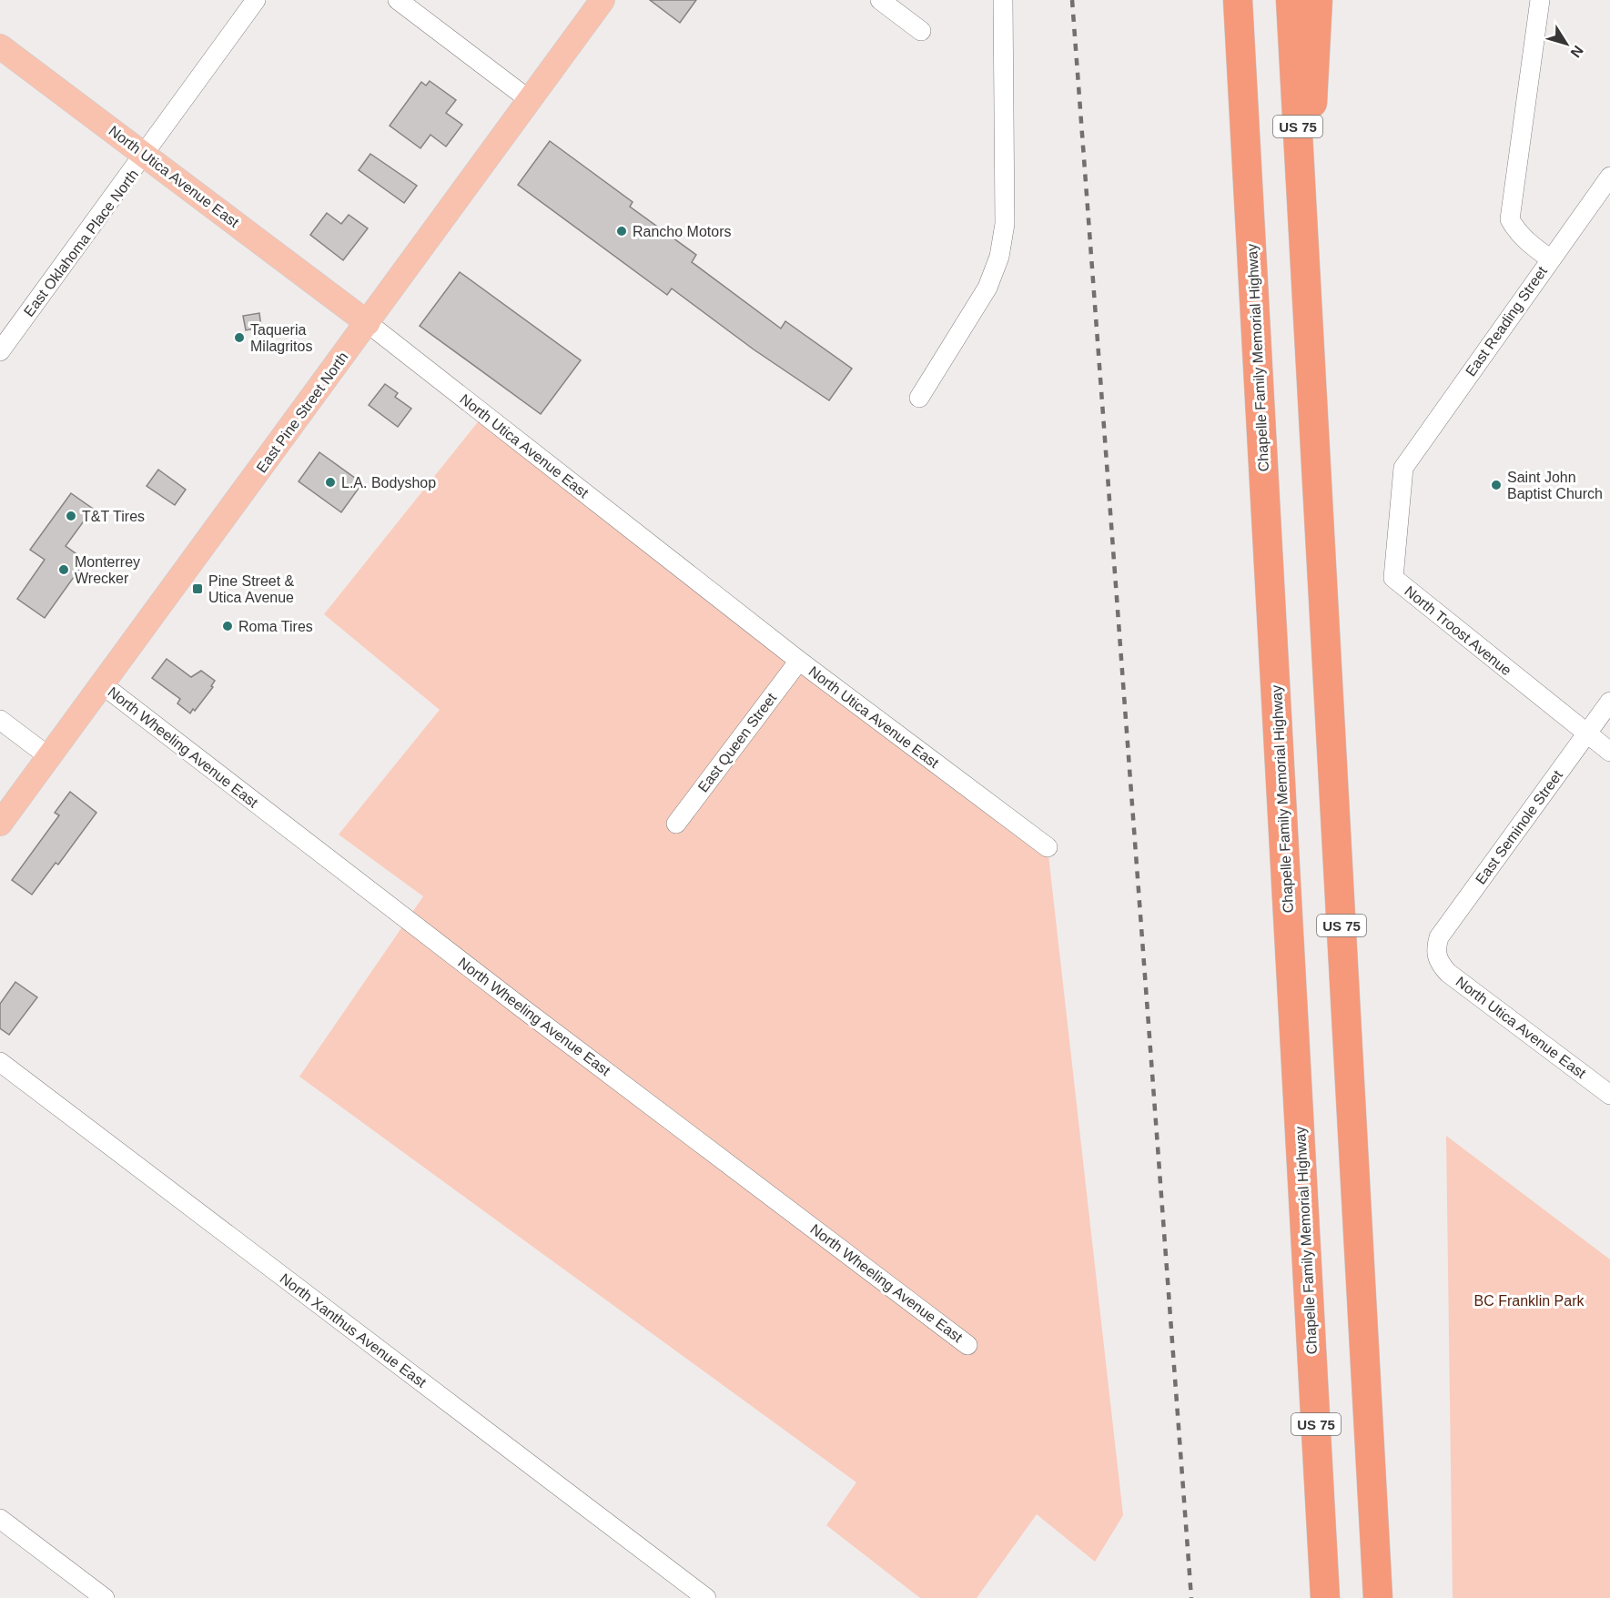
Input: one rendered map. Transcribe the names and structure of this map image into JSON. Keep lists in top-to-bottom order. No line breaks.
{"streets":{"highway":["US 75","Chapelle Family Memorial Highway"],"main road":["North Utica Avenue East","East Pine Street North"],"street":["East Oklahoma Place North","East Reading Street","North Troost Avenue","East Queen Street","North Wheeling Avenue East","East Seminole Street","North Xanthus Avenue East"]},"crossings":[["North Utica Avenue East","East Oklahoma Place North"],["North Utica Avenue East","East Pine Street North"],["North Utica Avenue East","East Queen Street"],["North Utica Avenue East","East Seminole Street"],["East Reading Street","North Troost Avenue"],["East Pine Street North","North Wheeling Avenue East"],["North Troost Avenue","East Seminole Street"]],"parks":["BC Franklin Park"],"places":{"other":["Rancho Motors","Taqueria Milagritos","L.A. Bodyshop","Saint John Baptist Church","T&T Tires","Monterrey Wrecker","Roma Tires"],"transit":["Pine Street & Utica Avenue"]},"north":"bottom right"}
